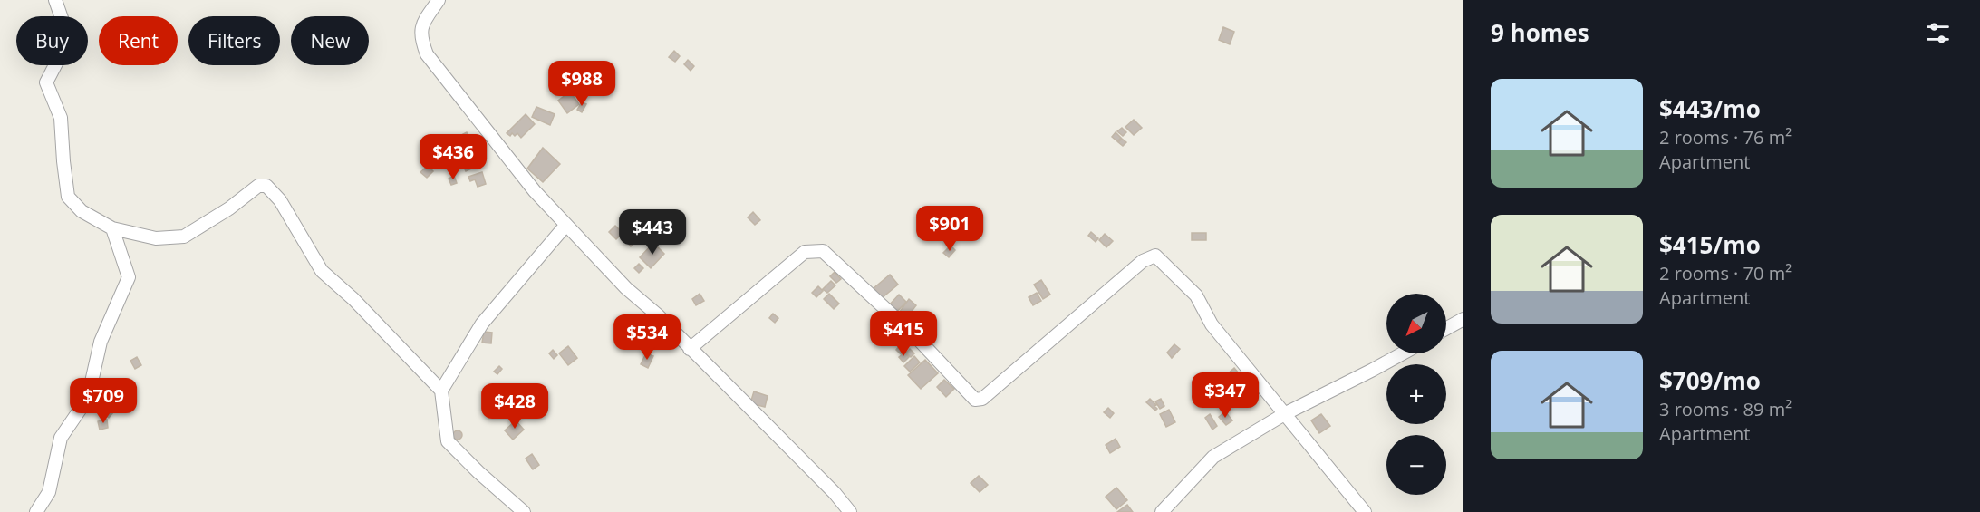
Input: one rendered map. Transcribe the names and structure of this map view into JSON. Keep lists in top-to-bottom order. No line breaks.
{"north":"bottom left","page":{"heading":"9 homes","chip":["Buy","Rent","Filters","New"],"price":["$988","$436","$901","$443","$415","$534","$347","$709","$428"],"list":[{"name":"$443/mo","note":"2 rooms · 76 m² · Apartment"},{"name":"$415/mo","note":"2 rooms · 70 m² · Apartment"},{"name":"$709/mo","note":"3 rooms · 89 m² · Apartment"}],"map_buttons":["+","−"]}}
